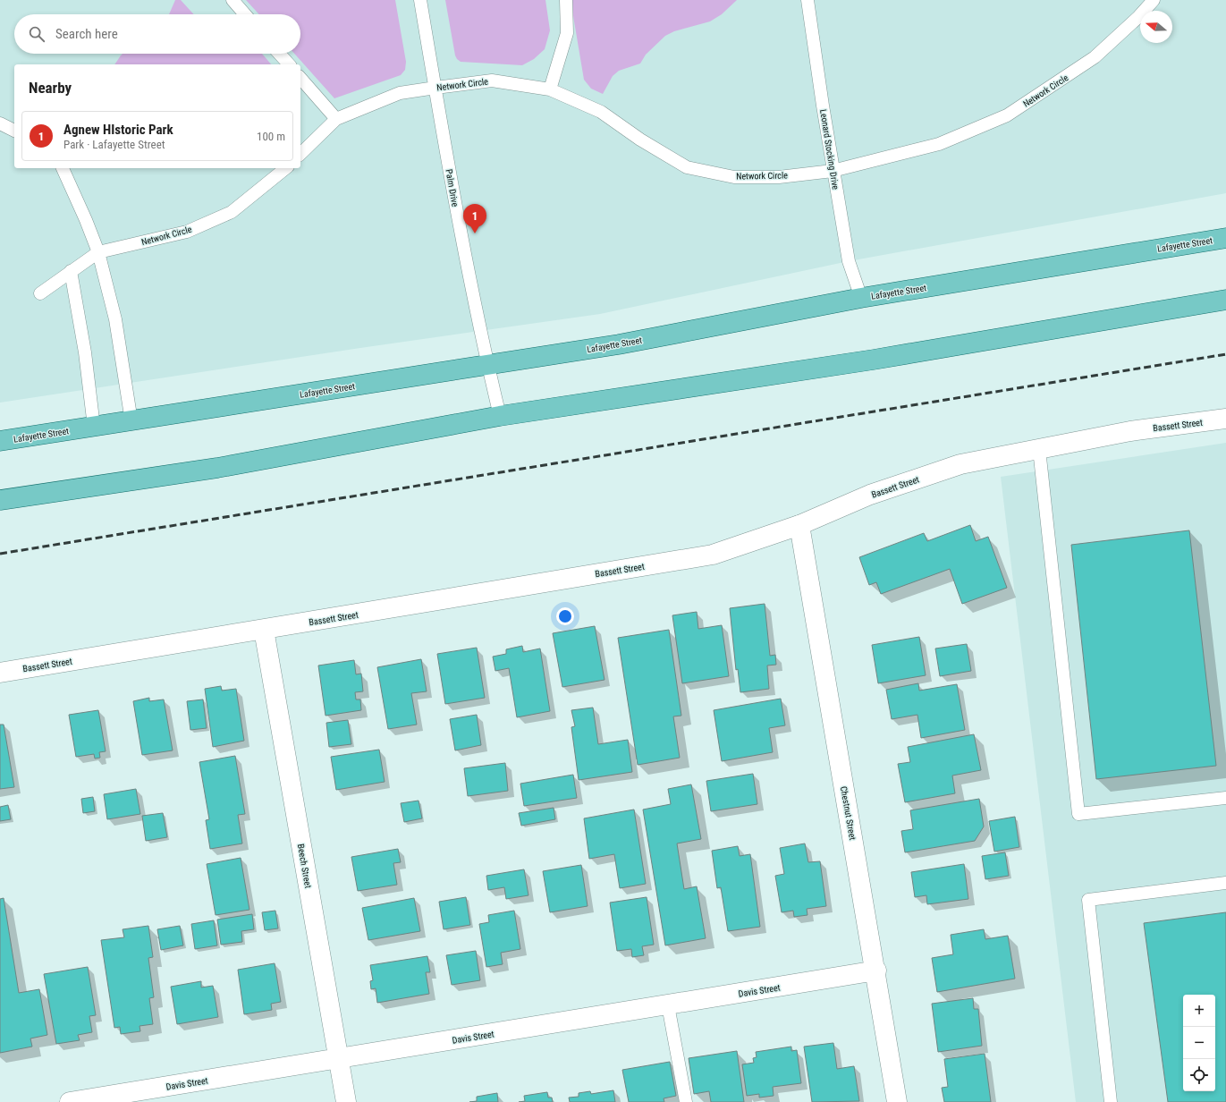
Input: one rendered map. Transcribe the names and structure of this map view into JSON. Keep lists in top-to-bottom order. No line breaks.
{"streets":{"main road":["Lafayette Street"],"street":["Bassett Street","Chestnut Street","Beech Street","Davis Street"],"lane":["Network Circle","Leonard Stocking Drive","Palm Drive"]},"crossings":[["Network Circle","Leonard Stocking Drive"],["Network Circle","Palm Drive"],["Leonard Stocking Drive","Lafayette Street"],["Palm Drive","Lafayette Street"],["Bassett Street","Chestnut Street"],["Bassett Street","Beech Street"],["Chestnut Street","Davis Street"],["Beech Street","Davis Street"]],"north":"left","page":{"search":"Search here","heading":"Nearby","list":[{"mark":"1","name":"Agnew HIstoric Park","note":"Park · Lafayette Street","value":"100 m"}],"pins":"1","map_buttons":["+","−"]}}
